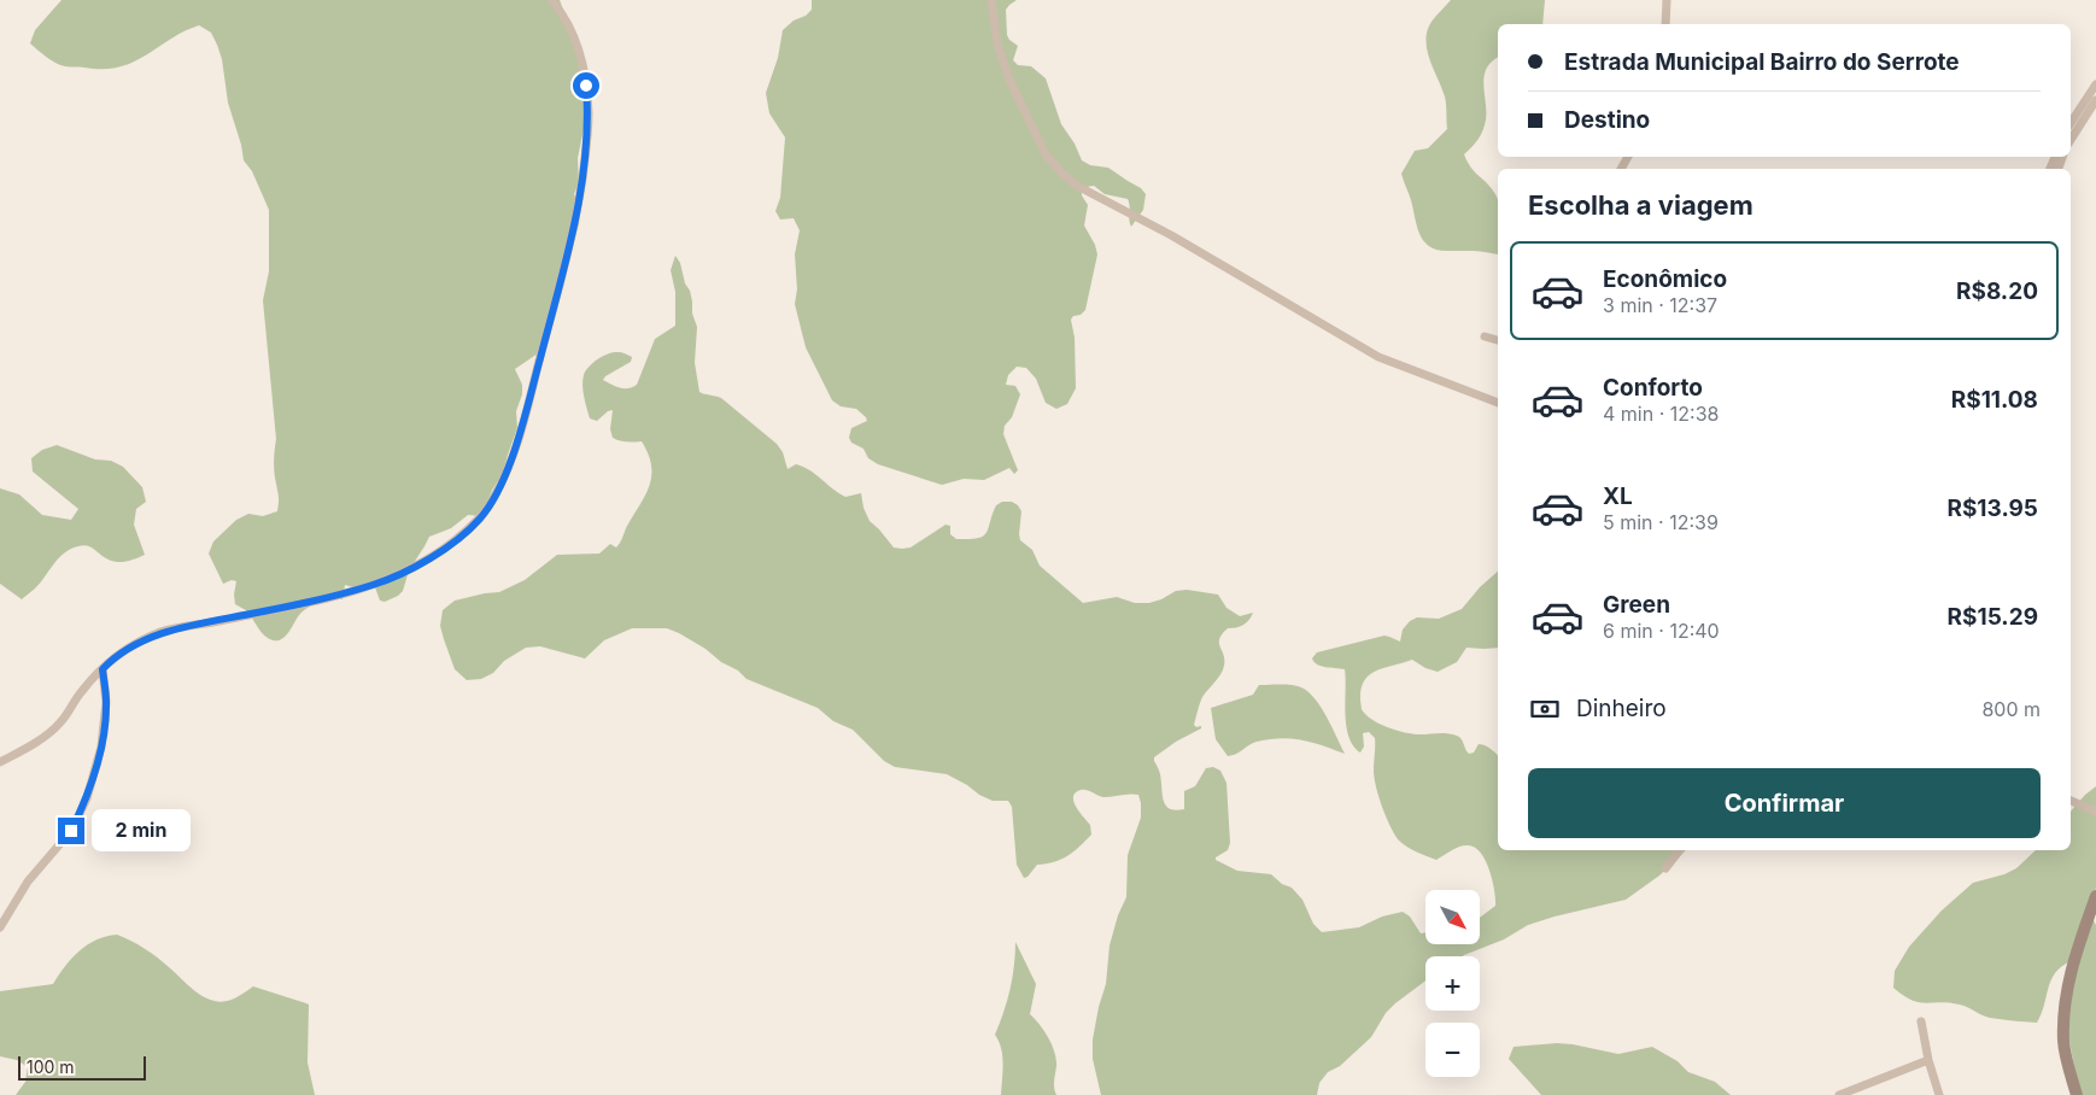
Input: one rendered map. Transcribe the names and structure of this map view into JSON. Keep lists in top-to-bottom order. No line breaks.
{"scale_bar":"100 m","north":"bottom right","page":{"banner":["Estrada Municipal Bairro do Serrote","Destino"],"heading":"Escolha a viagem","list":[{"name":"Econômico","note":"3 min · 12:37","value":"R$8.20"},{"name":"Conforto","note":"4 min · 12:38","value":"R$11.08"},{"name":"XL","note":"5 min · 12:39","value":"R$13.95"},{"name":"Green","note":"6 min · 12:40","value":"R$15.29"}],"pay":["Dinheiro","800 m"],"buttons":"Confirmar","bubble":"2 min","map_buttons":["+","−"],"scale":"100 m"}}
